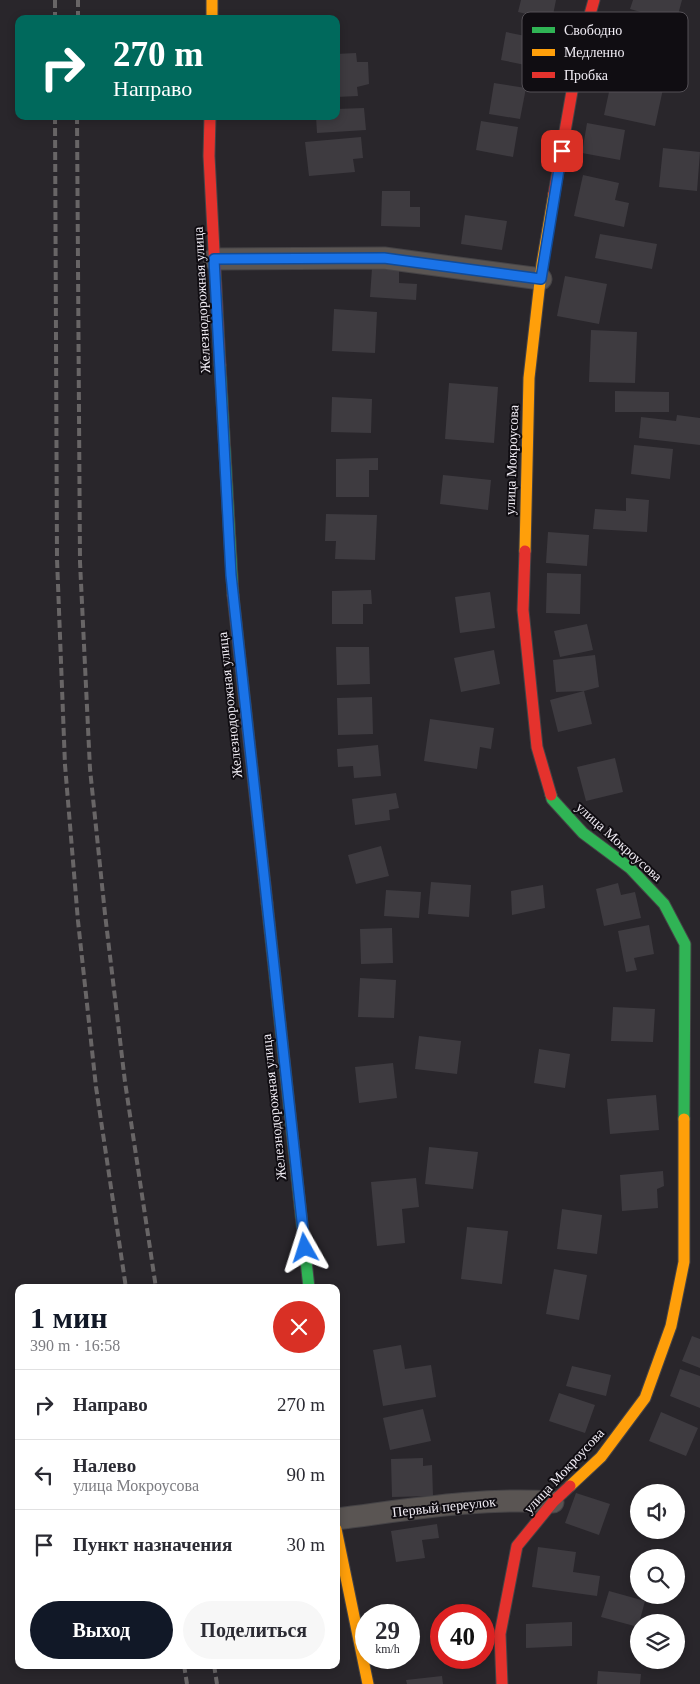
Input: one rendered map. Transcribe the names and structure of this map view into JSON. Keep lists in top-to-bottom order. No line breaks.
{"streets":{"street":["Железнодорожная улица","улица Мокроусова","Первый переулок"]},"crossings":[["улица Мокроусова","Первый переулок"]],"legend":["Свободно","Медленно","Пробка"],"page":{"turn":["270 m","Направо"],"heading":["1 мин","390 m · 16:58"],"list":[{"name":"Направо","value":"270 m"},{"name":"Налево","note":"улица Мокроусова","value":"90 m"},{"name":"Пункт назначения","value":"30 m"}],"buttons":["Выход","Поделиться"],"speed":"29 km/h","limit":"40"}}
